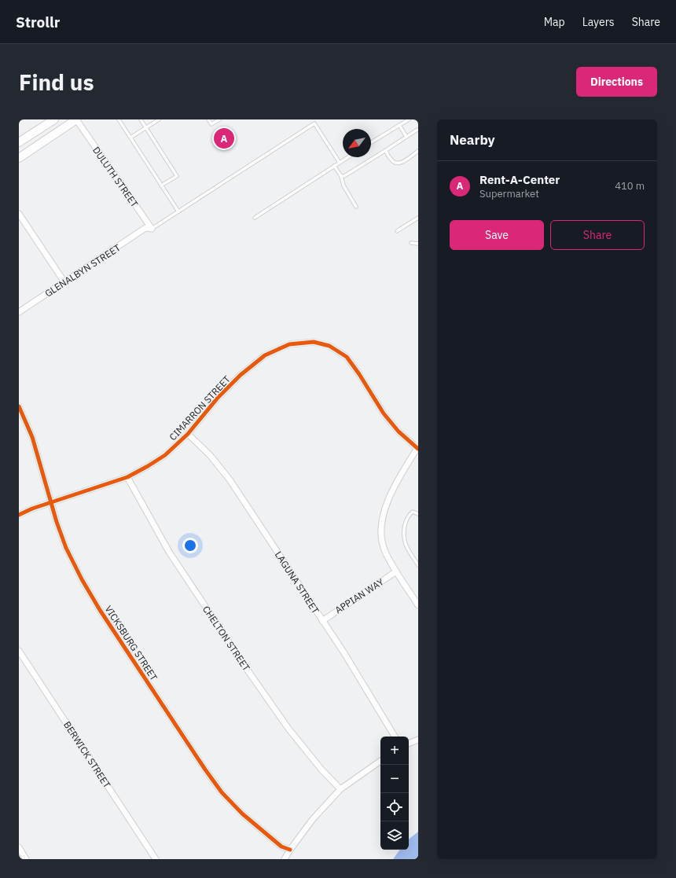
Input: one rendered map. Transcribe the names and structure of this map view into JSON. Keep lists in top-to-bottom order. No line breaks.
{"streets":{"street":["DULUTH STREET","GLENALBYN STREET","CIMARRON STREET","LAGUNA STREET","APPIAN WAY","CHELTON STREET","VICKSBURG STREET","BERWICK STREET"]},"crossings":[["DULUTH STREET","GLENALBYN STREET"],["CIMARRON STREET","LAGUNA STREET"],["CIMARRON STREET","CHELTON STREET"],["CIMARRON STREET","VICKSBURG STREET"],["LAGUNA STREET","APPIAN WAY"]],"north":"bottom left","page":{"header":"Strollr","nav":["Map","Layers","Share"],"buttons":["Directions",["Save","Share"]],"title":"Find us","heading":"Nearby","pins":"A","list":[{"mark":"A","name":"Rent-A-Center","note":"Supermarket","value":"410 m"}],"map_buttons":["+","−"]}}
